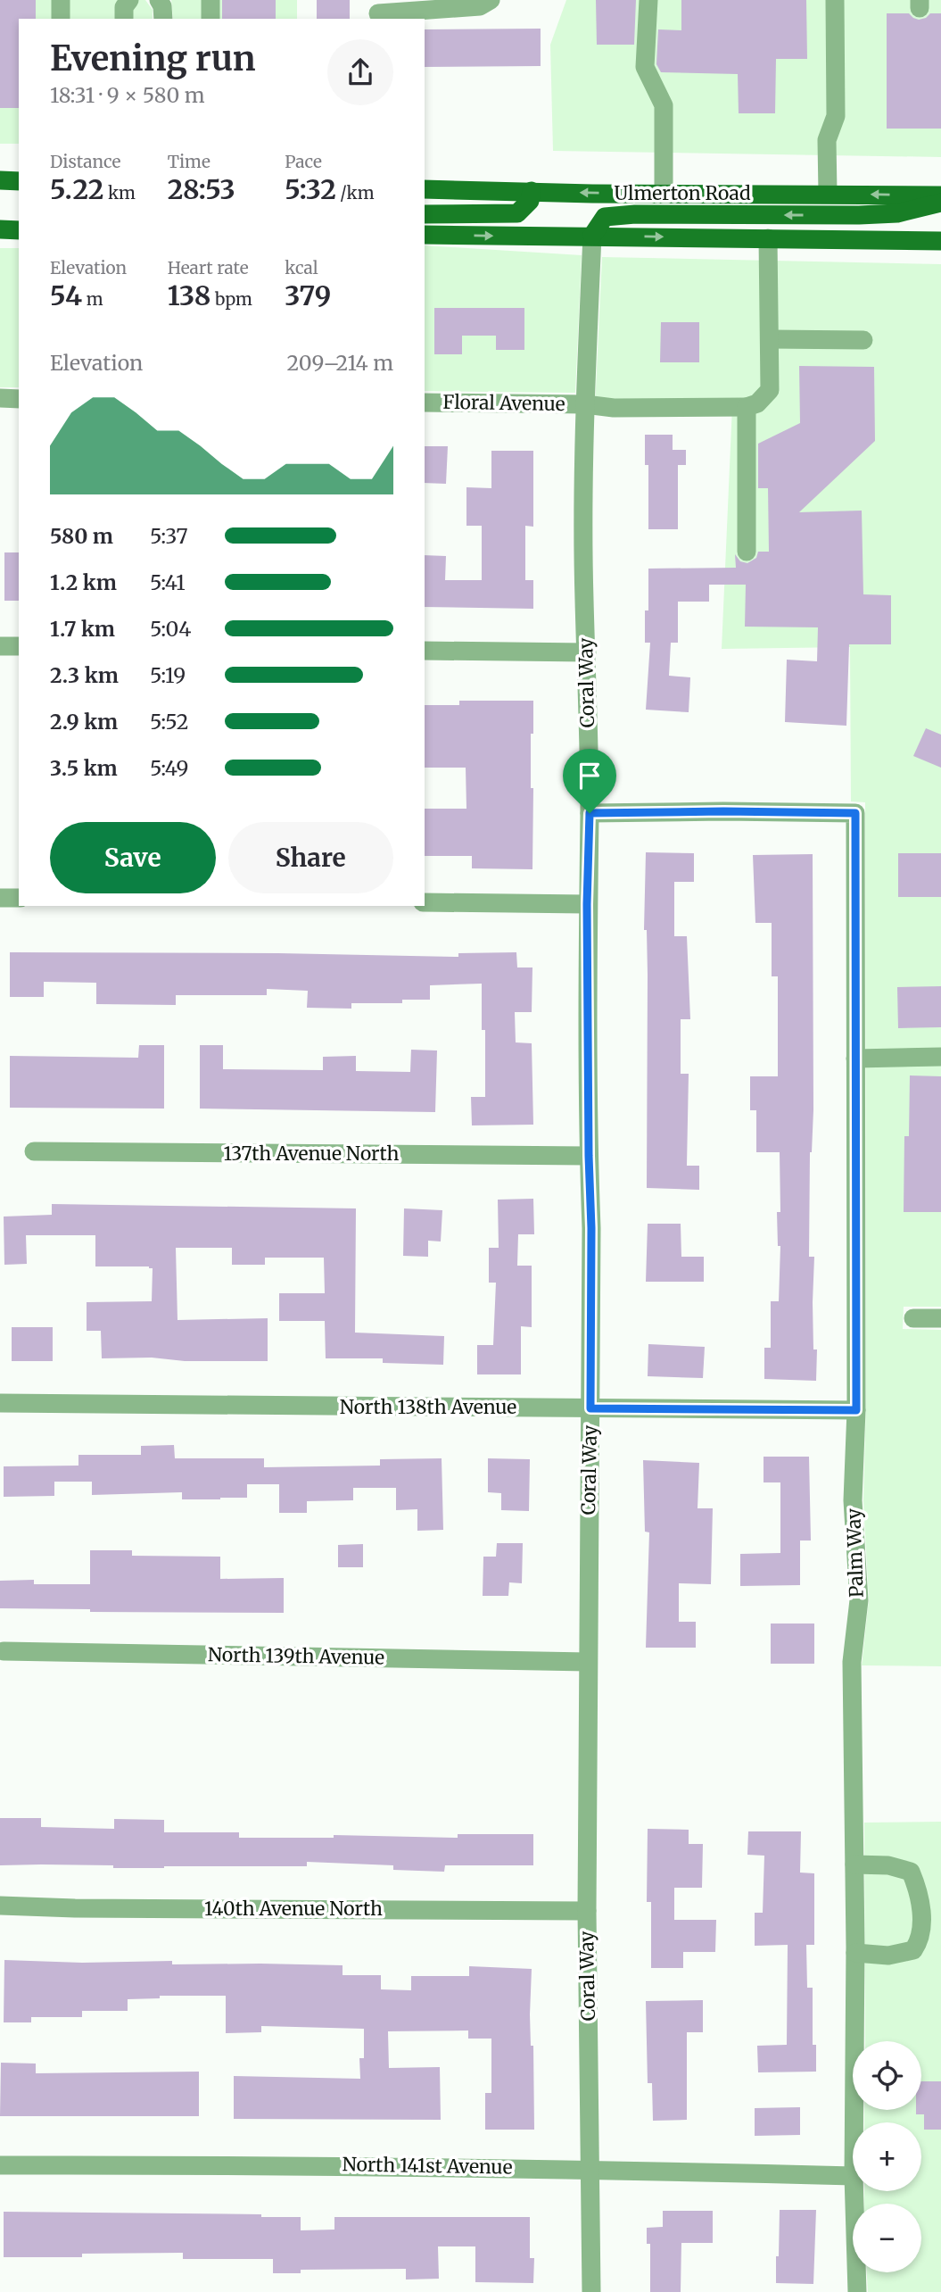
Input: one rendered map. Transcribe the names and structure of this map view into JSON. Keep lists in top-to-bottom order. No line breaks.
{"streets":{"main road":["Ulmerton Road"],"street":["Floral Avenue","Coral Way","137th Avenue North","North 138th Avenue","Palm Way","North 139th Avenue","140th Avenue North","North 141st Avenue"]},"crossings":[["Ulmerton Road","Coral Way"],["Floral Avenue","Coral Way"],["Coral Way","137th Avenue North"],["Coral Way","North 138th Avenue"],["Coral Way","Palm Way"],["Coral Way","North 139th Avenue"],["Coral Way","140th Avenue North"],["Coral Way","North 141st Avenue"],["North 138th Avenue","Palm Way"]],"page":{"heading":["Evening run","18:31 · 9 × 580 m"],"stats":[["Distance","5.22 km"],["Time","28:53"],["Pace","5:32 /km"],["Elevation","54 m"],["Heart rate","138 bpm"],["kcal","379"]],"chart":["Elevation","209–214 m"],"list":[{"name":"580 m","note":"5:37"},{"name":"1.2 km","note":"5:41"},{"name":"1.7 km","note":"5:04"},{"name":"2.3 km","note":"5:19"},{"name":"2.9 km","note":"5:52"},{"name":"3.5 km","note":"5:49"}],"buttons":["Save","Share"],"map_buttons":["+","−"]}}
